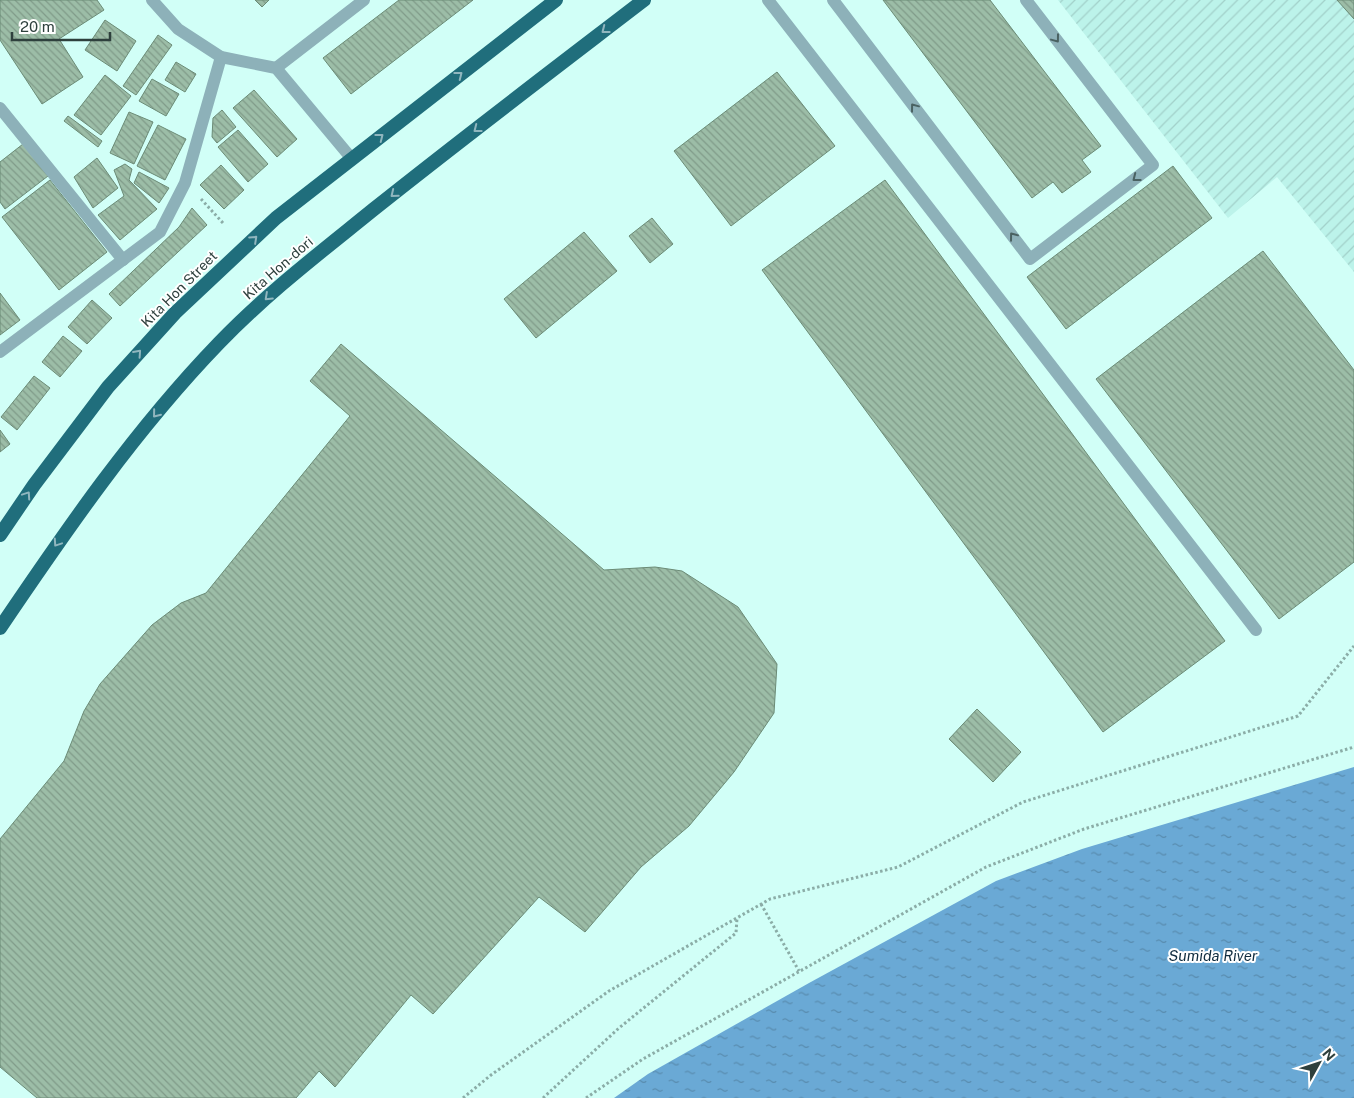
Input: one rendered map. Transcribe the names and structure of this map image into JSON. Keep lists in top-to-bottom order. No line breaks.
{"streets":{"highway":["Kita Hon-dori","Kita Hon Street"]},"one_way":["Kita Hon-dori","Kita Hon Street"],"water":["Sumida River"],"scale_bar":"20 m","north":"top right"}
